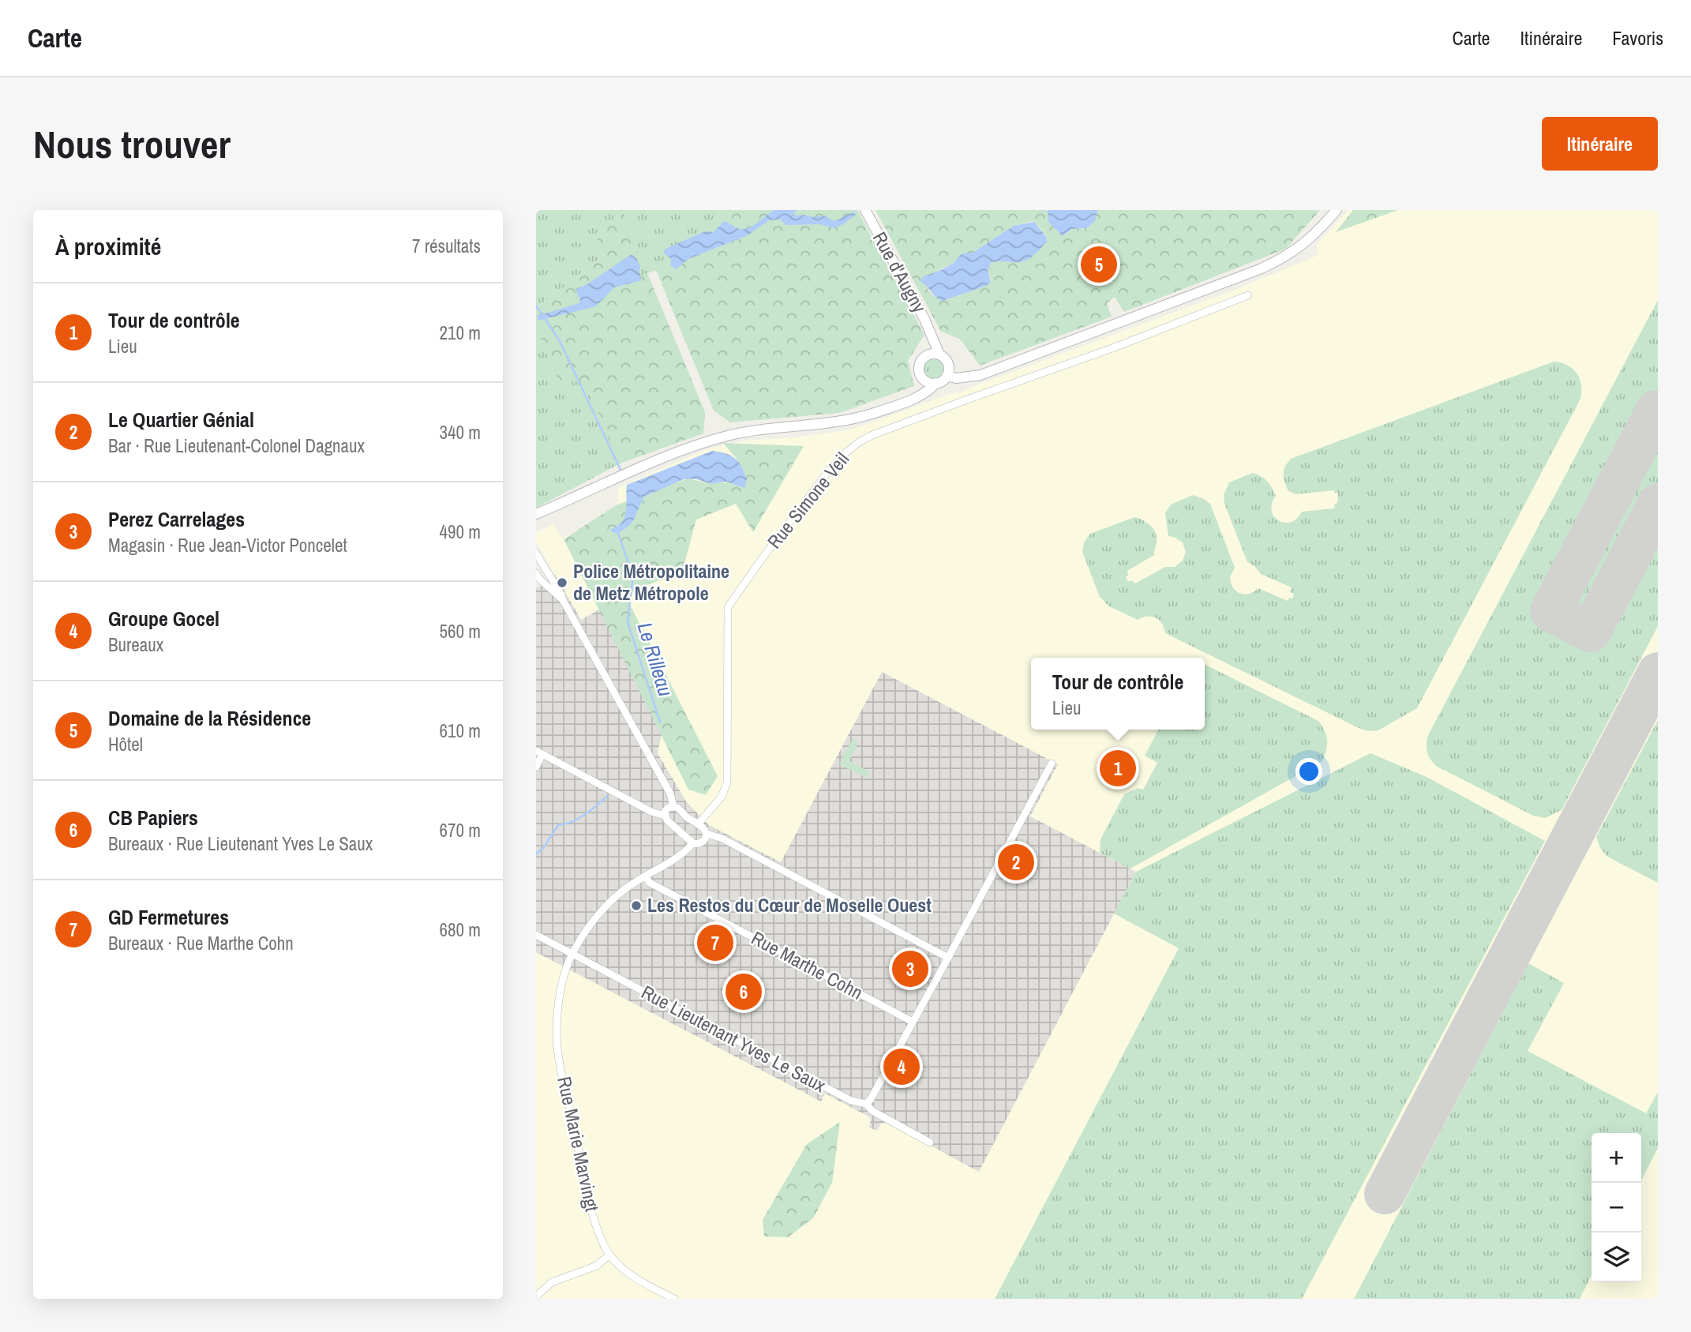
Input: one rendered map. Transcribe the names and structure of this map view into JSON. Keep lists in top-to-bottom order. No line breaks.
{"streets":{"main road":["Rue d'Augny"],"street":["Rue Simone Veil","Rue Marthe Cohn","Rue Lieutenant Yves Le Saux","Rue Marie Marvingt"]},"crossings":[["Rue Marthe Cohn","Rue Marie Marvingt"],["Rue Lieutenant Yves Le Saux","Rue Marie Marvingt"]],"water":["Le Rilleau"],"places":["Police Métropolitaine de Metz Métropole","Les Restos du Cœur de Moselle Ouest"],"page":{"header":"Carte","nav":["Carte","Itinéraire","Favoris"],"buttons":"Itinéraire","title":"Nous trouver","heading":["À proximité","7 résultats"],"pins":["5","1","2","7","3","6","4"],"list":[{"mark":"1","name":"Tour de contrôle","note":"Lieu","value":"210 m"},{"mark":"2","name":"Le Quartier Génial","note":"Bar · Rue Lieutenant-Colonel Dagnaux","value":"340 m"},{"mark":"3","name":"Perez Carrelages","note":"Magasin · Rue Jean-Victor Poncelet","value":"490 m"},{"mark":"4","name":"Groupe Gocel","note":"Bureaux","value":"560 m"},{"mark":"5","name":"Domaine de la Résidence","note":"Hôtel","value":"610 m"},{"mark":"6","name":"CB Papiers","note":"Bureaux · Rue Lieutenant Yves Le Saux","value":"670 m"},{"mark":"7","name":"GD Fermetures","note":"Bureaux · Rue Marthe Cohn","value":"680 m"}],"popup":["Tour de contrôle","Lieu"],"map_buttons":["+","−"]}}
